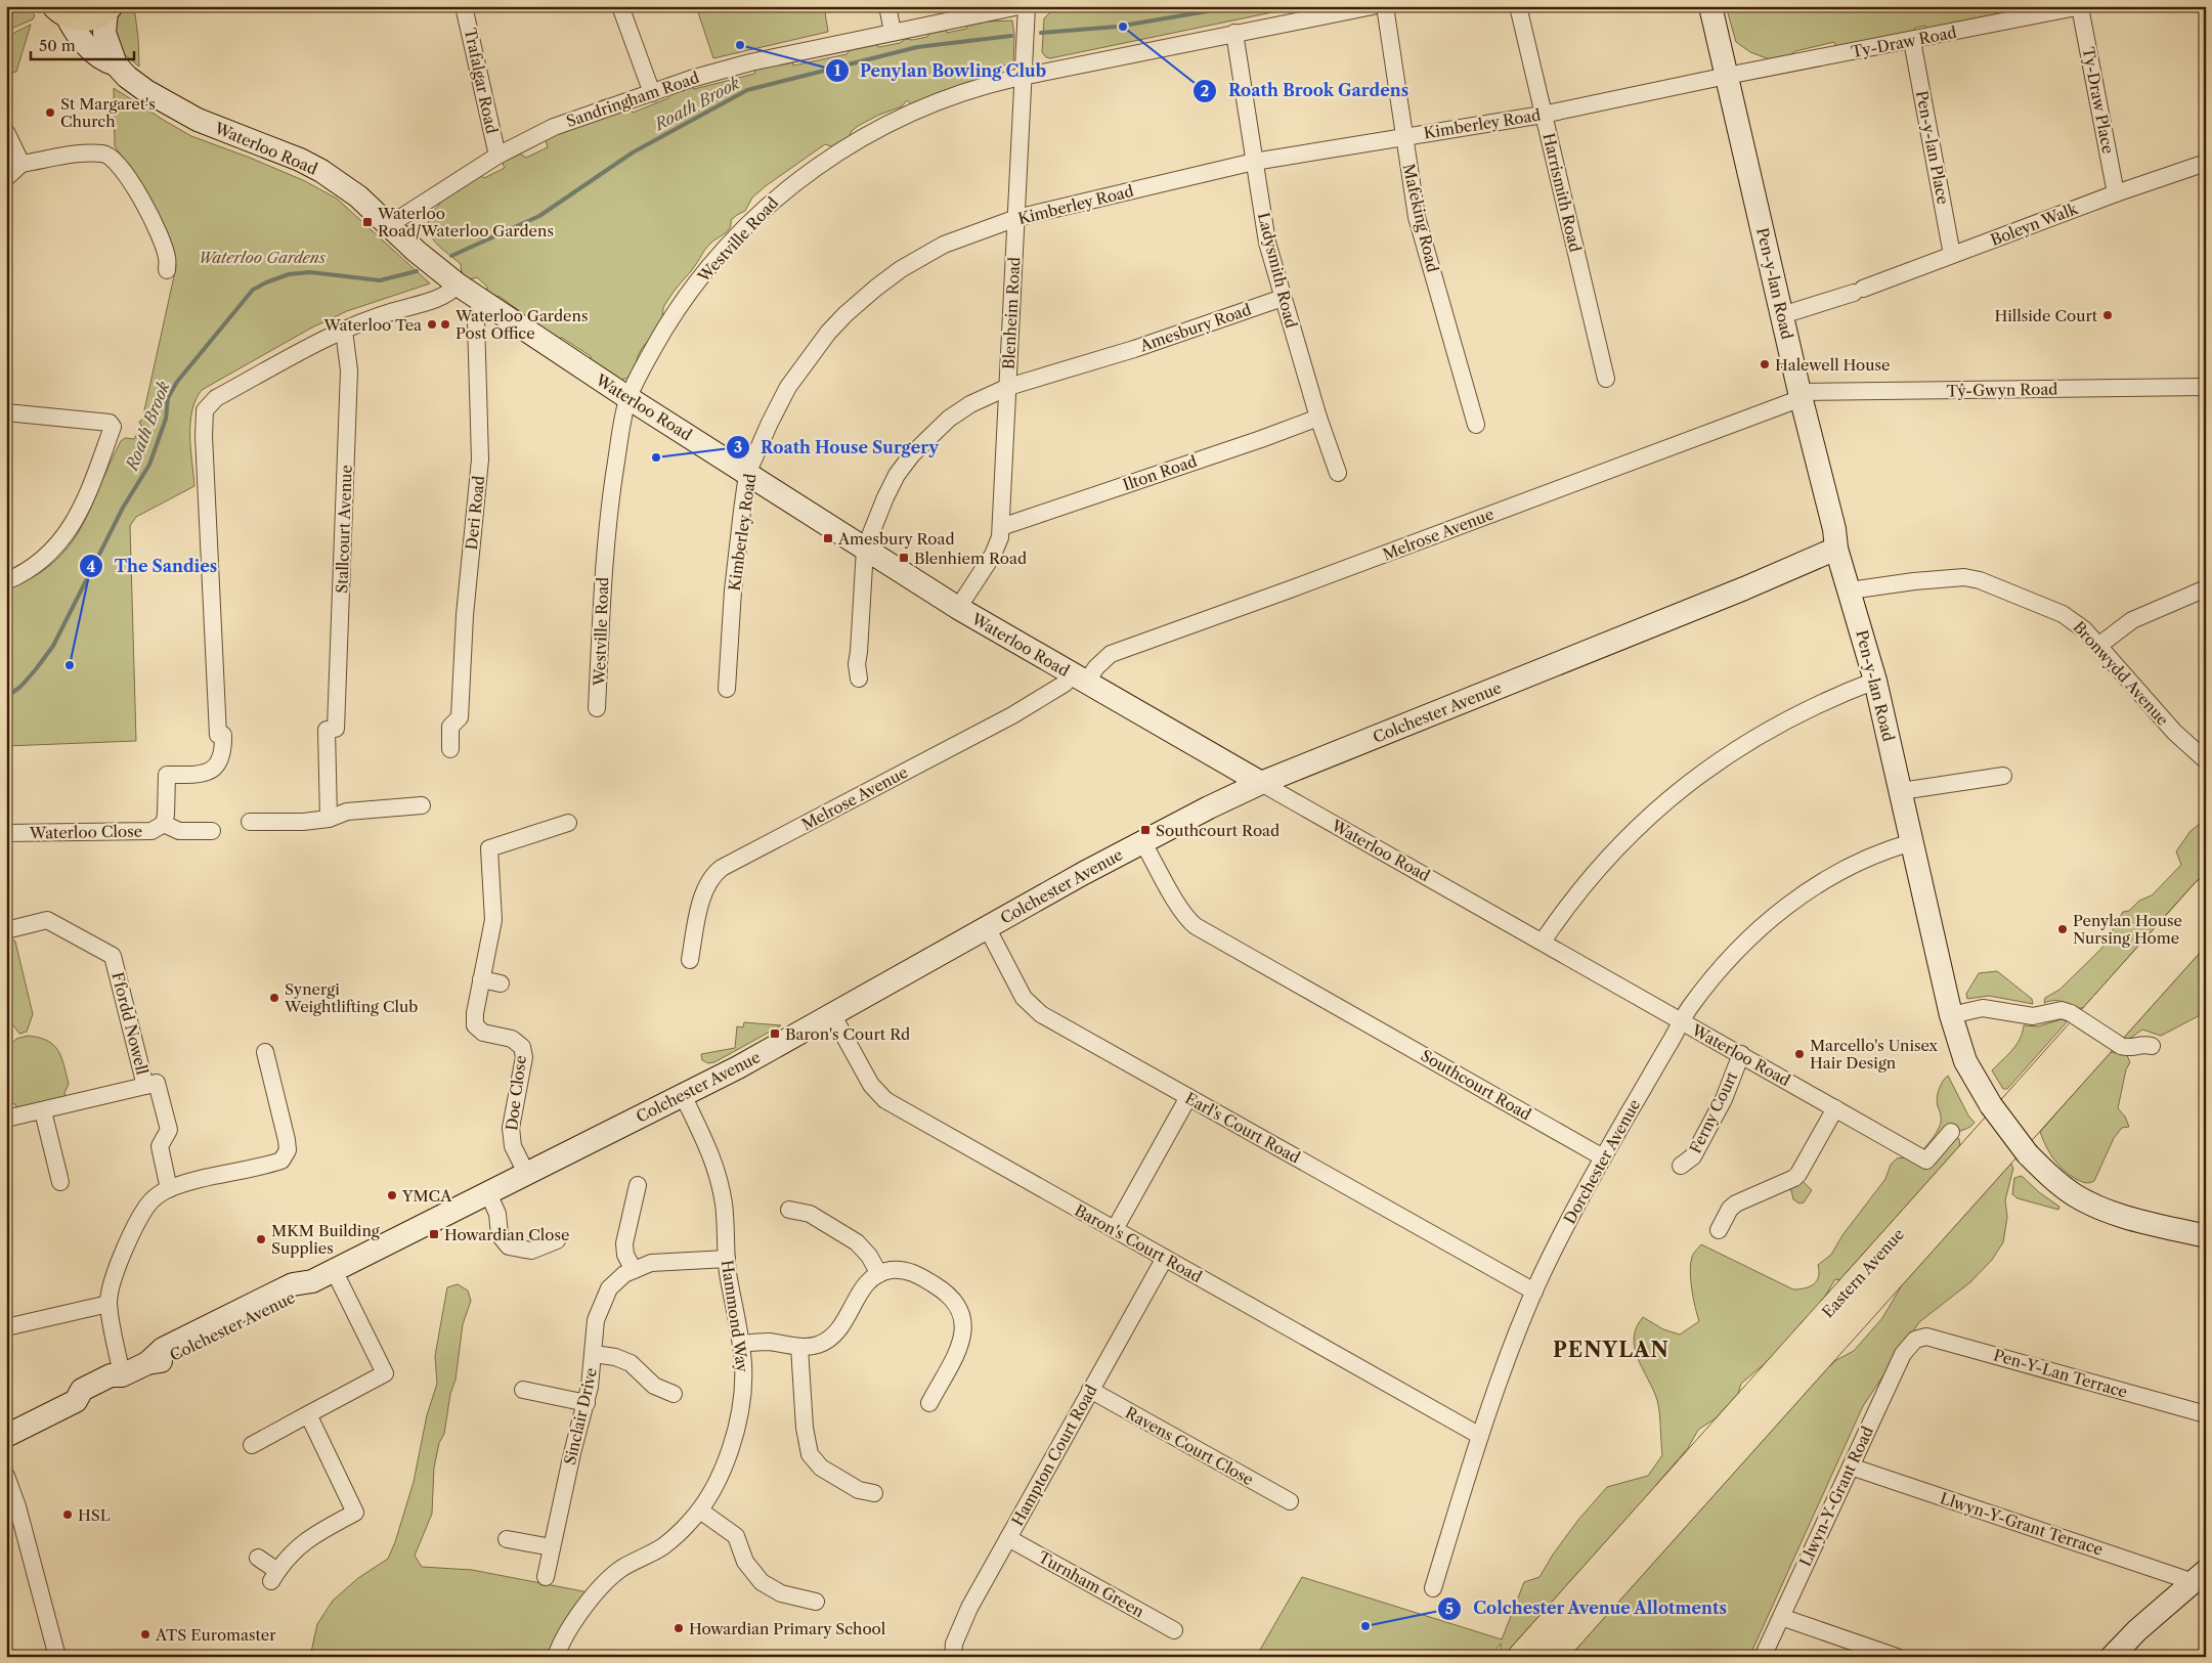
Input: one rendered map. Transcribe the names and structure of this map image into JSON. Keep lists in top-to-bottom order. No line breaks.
{"streets":{"highway":["Eastern Avenue"],"street":["Ty-Draw Road","Trafalgar Road","Sandringham Road","Ty-Draw Place","Kimberley Road","Pen-y-lan Place","Waterloo Road","Harrismith Road","Mafeking Road","Boleyn Walk","Westville Road","Ladysmith Road","Pen-y-lan Road","Blenheim Road","Amesbury Road","Tŷ-Gwyn Road","Ilton Road","Deri Road","Stallcourt Avenue","Melrose Avenue","Bronwydd Avenue","Colchester Avenue","Waterloo Close","Ffordd Nowell","Southcourt Road","Doe Close","Ferny Court","Earl's Court Road","Dorchester Avenue","Baron's Court Road","Hammond Way","Pen-Y-Lan Terrace","Sinclair Drive","Ravens Court Close","Hampton Court Road","Llwyn-Y-Grant Road","Llwyn-Y-Grant Terrace","Turnham Green"]},"crossings":[["Ty-Draw Road","Ty-Draw Place"],["Ty-Draw Road","Kimberley Road"],["Ty-Draw Road","Pen-y-lan Place"],["Ty-Draw Road","Pen-y-lan Road"],["Trafalgar Road","Sandringham Road"],["Sandringham Road","Waterloo Road"],["Ty-Draw Place","Boleyn Walk"],["Kimberley Road","Waterloo Road"],["Kimberley Road","Harrismith Road"],["Kimberley Road","Mafeking Road"],["Kimberley Road","Ladysmith Road"],["Kimberley Road","Pen-y-lan Road"],["Kimberley Road","Blenheim Road"],["Pen-y-lan Place","Boleyn Walk"],["Waterloo Road","Westville Road"],["Waterloo Road","Blenheim Road"],["Waterloo Road","Amesbury Road"],["Waterloo Road","Deri Road"],["Waterloo Road","Melrose Avenue"],["Waterloo Road","Colchester Avenue"],["Waterloo Road","Ferny Court"],["Waterloo Road","Dorchester Avenue"],["Boleyn Walk","Pen-y-lan Road"],["Westville Road","Ladysmith Road"],["Westville Road","Blenheim Road"],["Ladysmith Road","Amesbury Road"],["Ladysmith Road","Ilton Road"],["Pen-y-lan Road","Tŷ-Gwyn Road"],["Pen-y-lan Road","Melrose Avenue"],["Pen-y-lan Road","Bronwydd Avenue"],["Pen-y-lan Road","Colchester Avenue"],["Pen-y-lan Road","Dorchester Avenue"],["Blenheim Road","Amesbury Road"],["Blenheim Road","Ilton Road"],["Tŷ-Gwyn Road","Melrose Avenue"],["Stallcourt Avenue","Waterloo Close"],["Colchester Avenue","Southcourt Road"],["Colchester Avenue","Doe Close"],["Colchester Avenue","Earl's Court Road"],["Colchester Avenue","Baron's Court Road"],["Colchester Avenue","Hammond Way"],["Southcourt Road","Dorchester Avenue"],["Earl's Court Road","Dorchester Avenue"],["Dorchester Avenue","Baron's Court Road"],["Baron's Court Road","Hampton Court Road"],["Hammond Way","Sinclair Drive"],["Pen-Y-Lan Terrace","Llwyn-Y-Grant Road"],["Ravens Court Close","Hampton Court Road"],["Hampton Court Road","Turnham Green"],["Llwyn-Y-Grant Road","Llwyn-Y-Grant Terrace"]],"districts":["PENYLAN"],"water":["Roath Brook"],"parks":["Waterloo Gardens"],"places":{"other":["Roath Brook Gardens","Penylan Bowling Club","St Margaret's Church","Hillside Court","Waterloo Tea","Waterloo Gardens Post Office","Halewell House","Roath House Surgery","The Sandies","Penylan House Nursing Home","Synergi Weightlifting Club","Marcello's Unisex Hair Design","YMCA","MKM Building Supplies","HSL","Colchester Avenue Allotments","Howardian Primary School","ATS Euromaster"],"transit":["Waterloo Road/Waterloo Gardens","Amesbury Road","Blenhiem Road","Southcourt Road","Baron's Court Rd","Howardian Close"]},"scale_bar":"50 m"}
